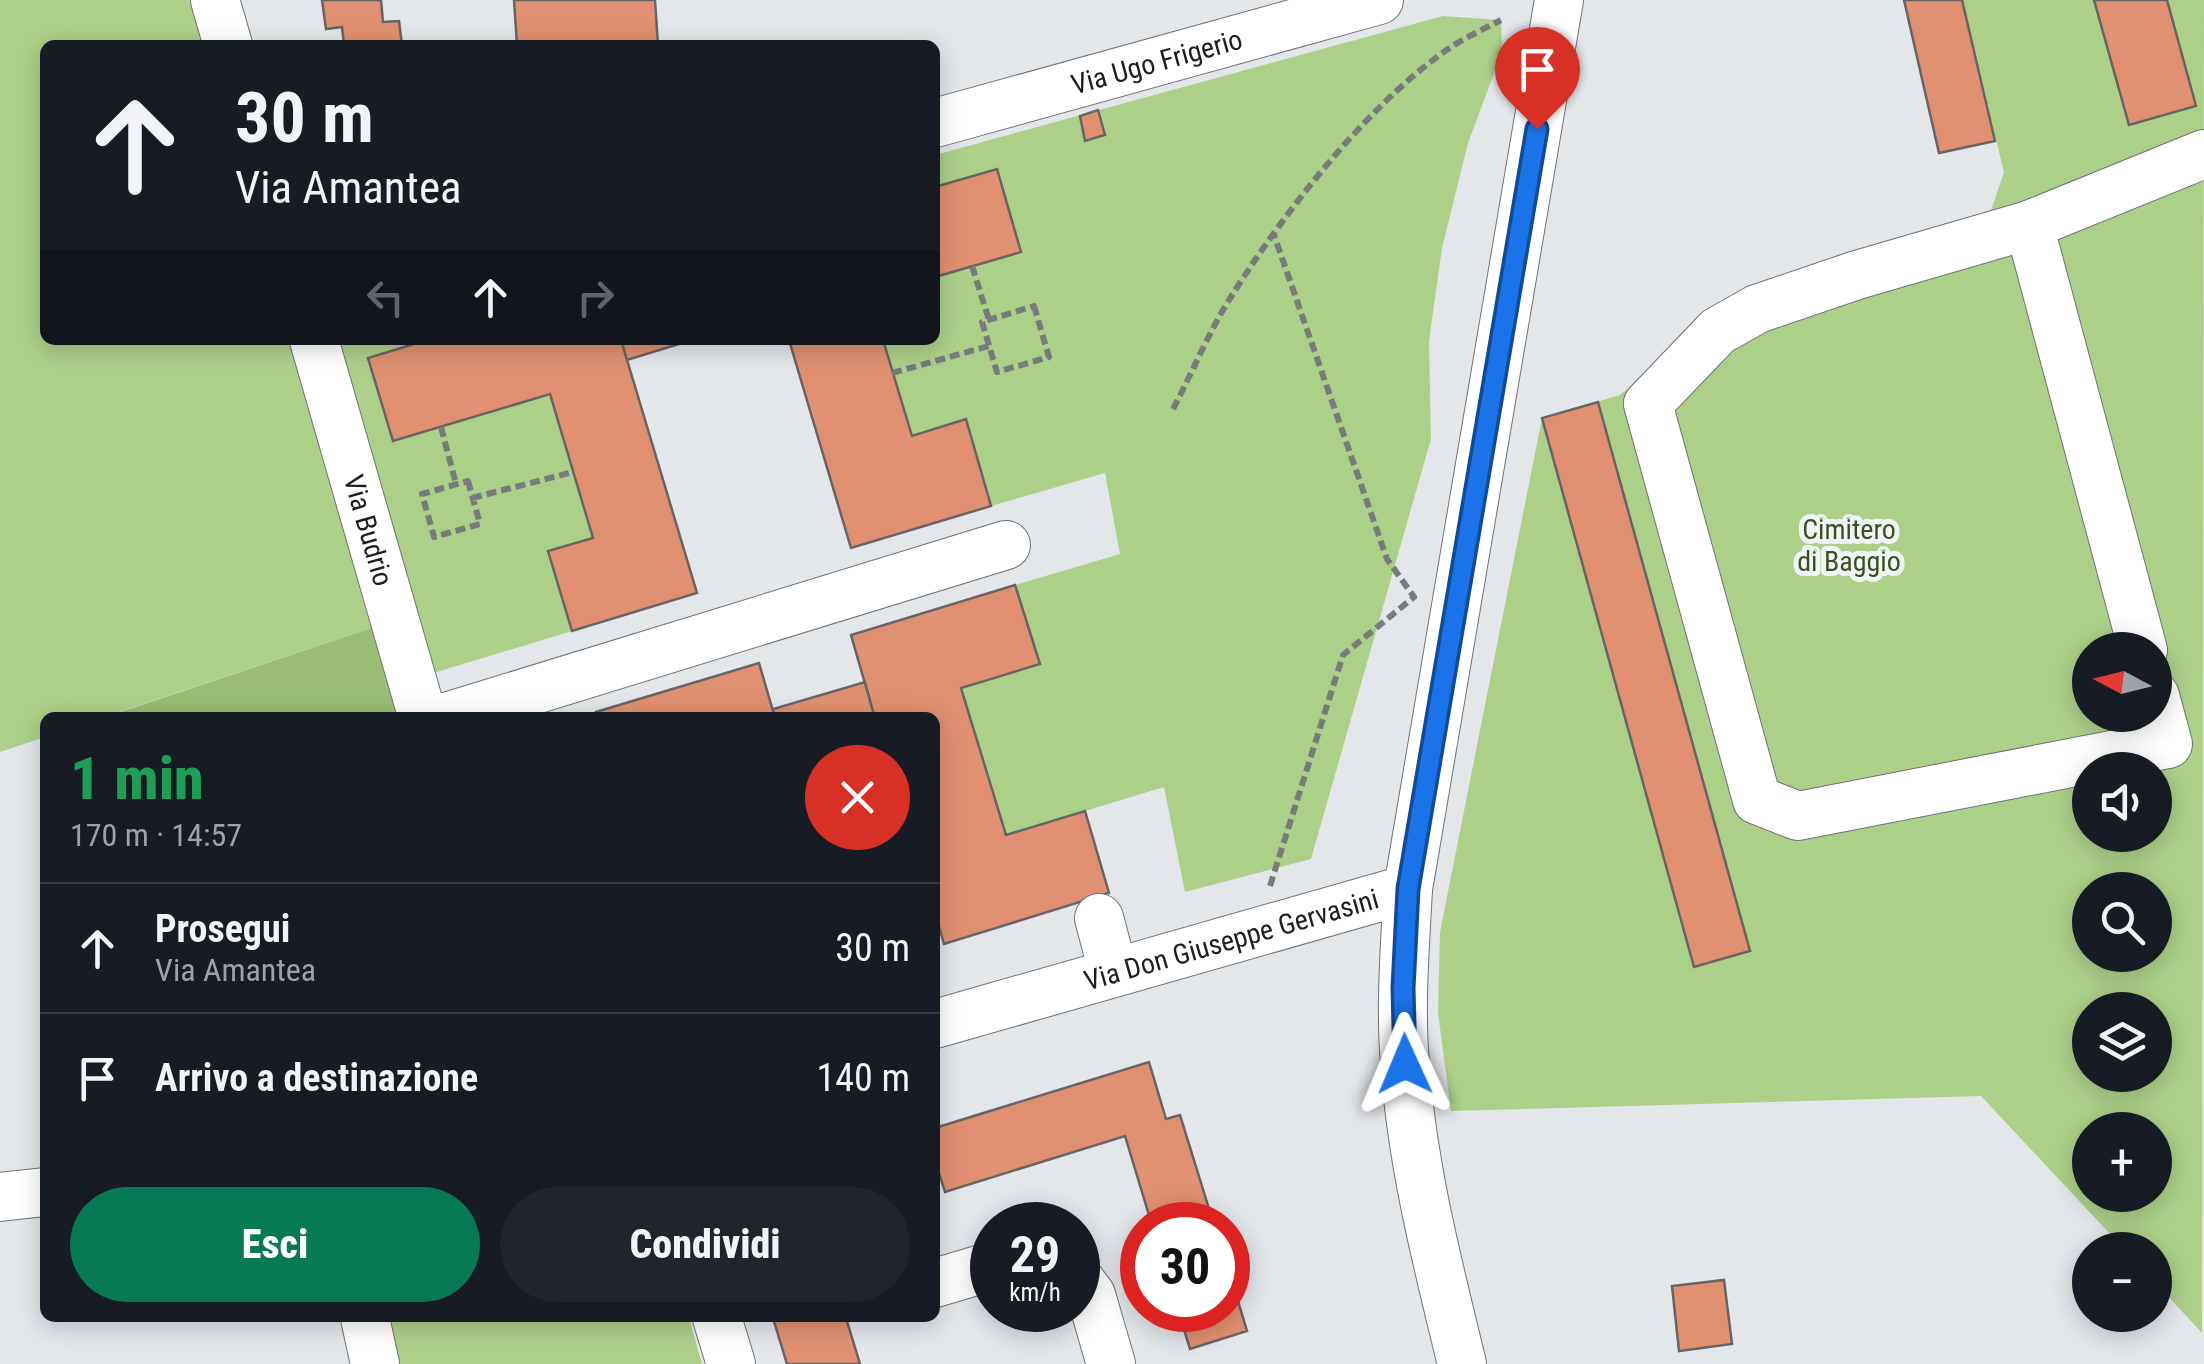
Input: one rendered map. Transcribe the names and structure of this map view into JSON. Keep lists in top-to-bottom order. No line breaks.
{"streets":{"street":["Via Ugo Frigerio","Via Budrio","Via Don Giuseppe Gervasini"]},"parks":["Cimitero di Baggio"],"north":"left","page":{"turn":["30 m","Via Amantea"],"map_buttons":["+","−"],"heading":["1 min","170 m · 14:57"],"list":[{"name":"Prosegui","note":"Via Amantea","value":"30 m"},{"name":"Arrivo a destinazione","value":"140 m"}],"buttons":["Esci","Condividi"],"speed":"29 km/h","limit":"30"}}
